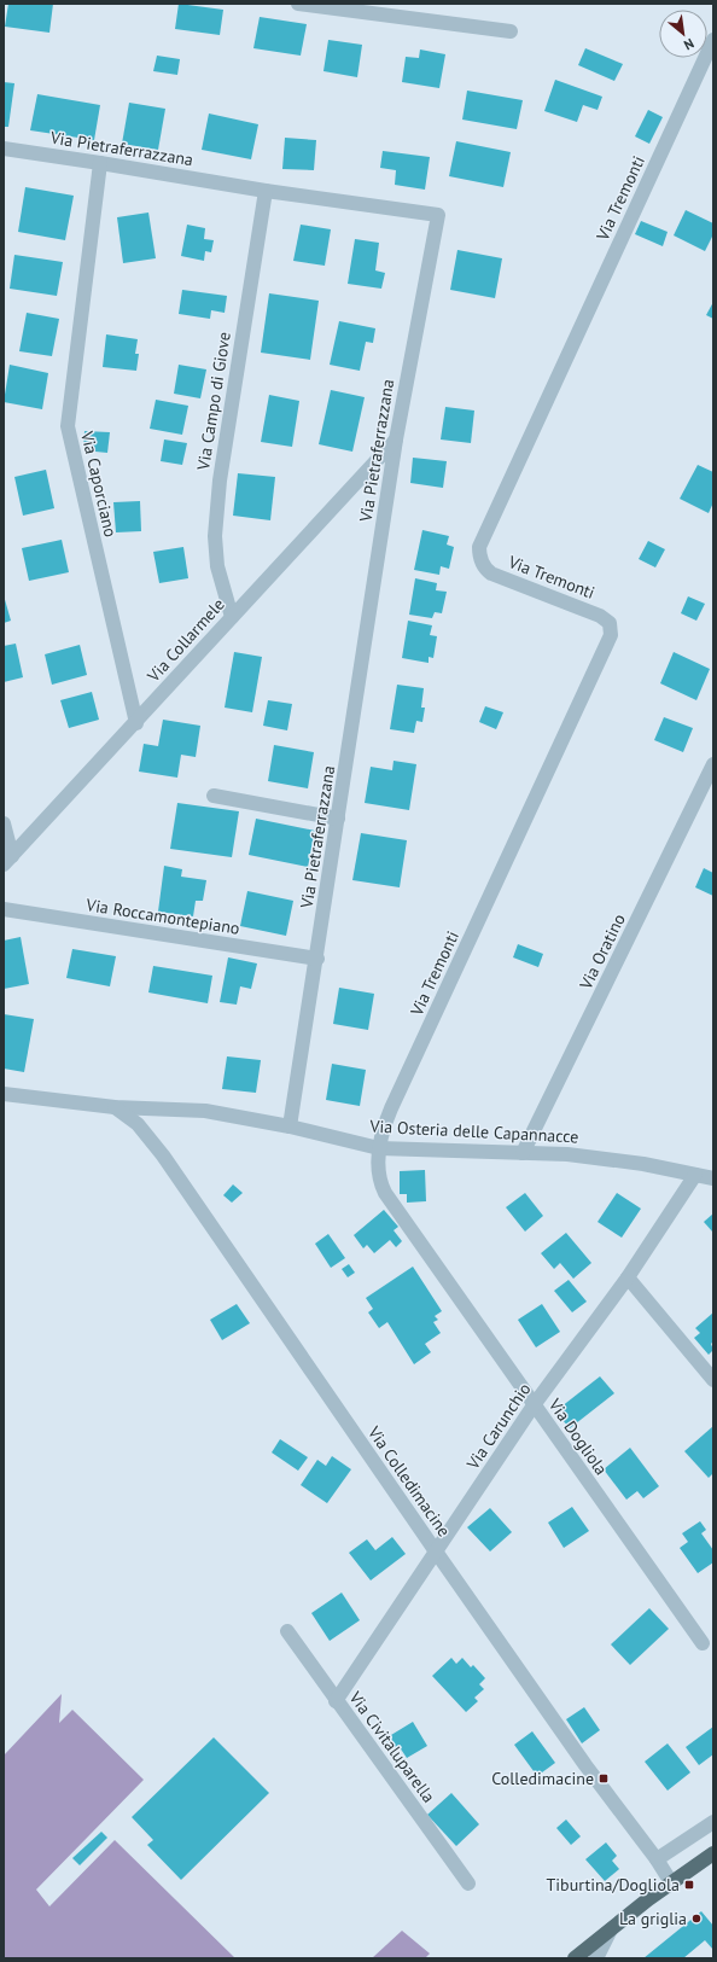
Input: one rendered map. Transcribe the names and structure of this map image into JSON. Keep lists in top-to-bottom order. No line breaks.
{"streets":{"street":["Via Pietraferrazzana","Via Tremonti","Via Campo di Giove","Via Caporciano","Via Collarmele","Via Roccamontepiano","Via Oratino","Via Osteria delle Capannacce","Via Carunchio","Via Dogliola","Via Colledimacine","Via Civitaluparella"]},"crossings":[["Via Pietraferrazzana","Via Campo di Giove"],["Via Pietraferrazzana","Via Caporciano"],["Via Pietraferrazzana","Via Collarmele"],["Via Pietraferrazzana","Via Roccamontepiano"],["Via Pietraferrazzana","Via Osteria delle Capannacce"],["Via Tremonti","Via Osteria delle Capannacce"],["Via Tremonti","Via Dogliola"],["Via Campo di Giove","Via Collarmele"],["Via Caporciano","Via Collarmele"],["Via Oratino","Via Osteria delle Capannacce"],["Via Osteria delle Capannacce","Via Carunchio"],["Via Osteria delle Capannacce","Via Dogliola"],["Via Osteria delle Capannacce","Via Colledimacine"],["Via Carunchio","Via Dogliola"],["Via Carunchio","Via Colledimacine"],["Via Carunchio","Via Civitaluparella"]],"places":{"transit":["Colledimacine","Tiburtina/Dogliola"],"other":["La griglia"]},"north":"bottom right"}
